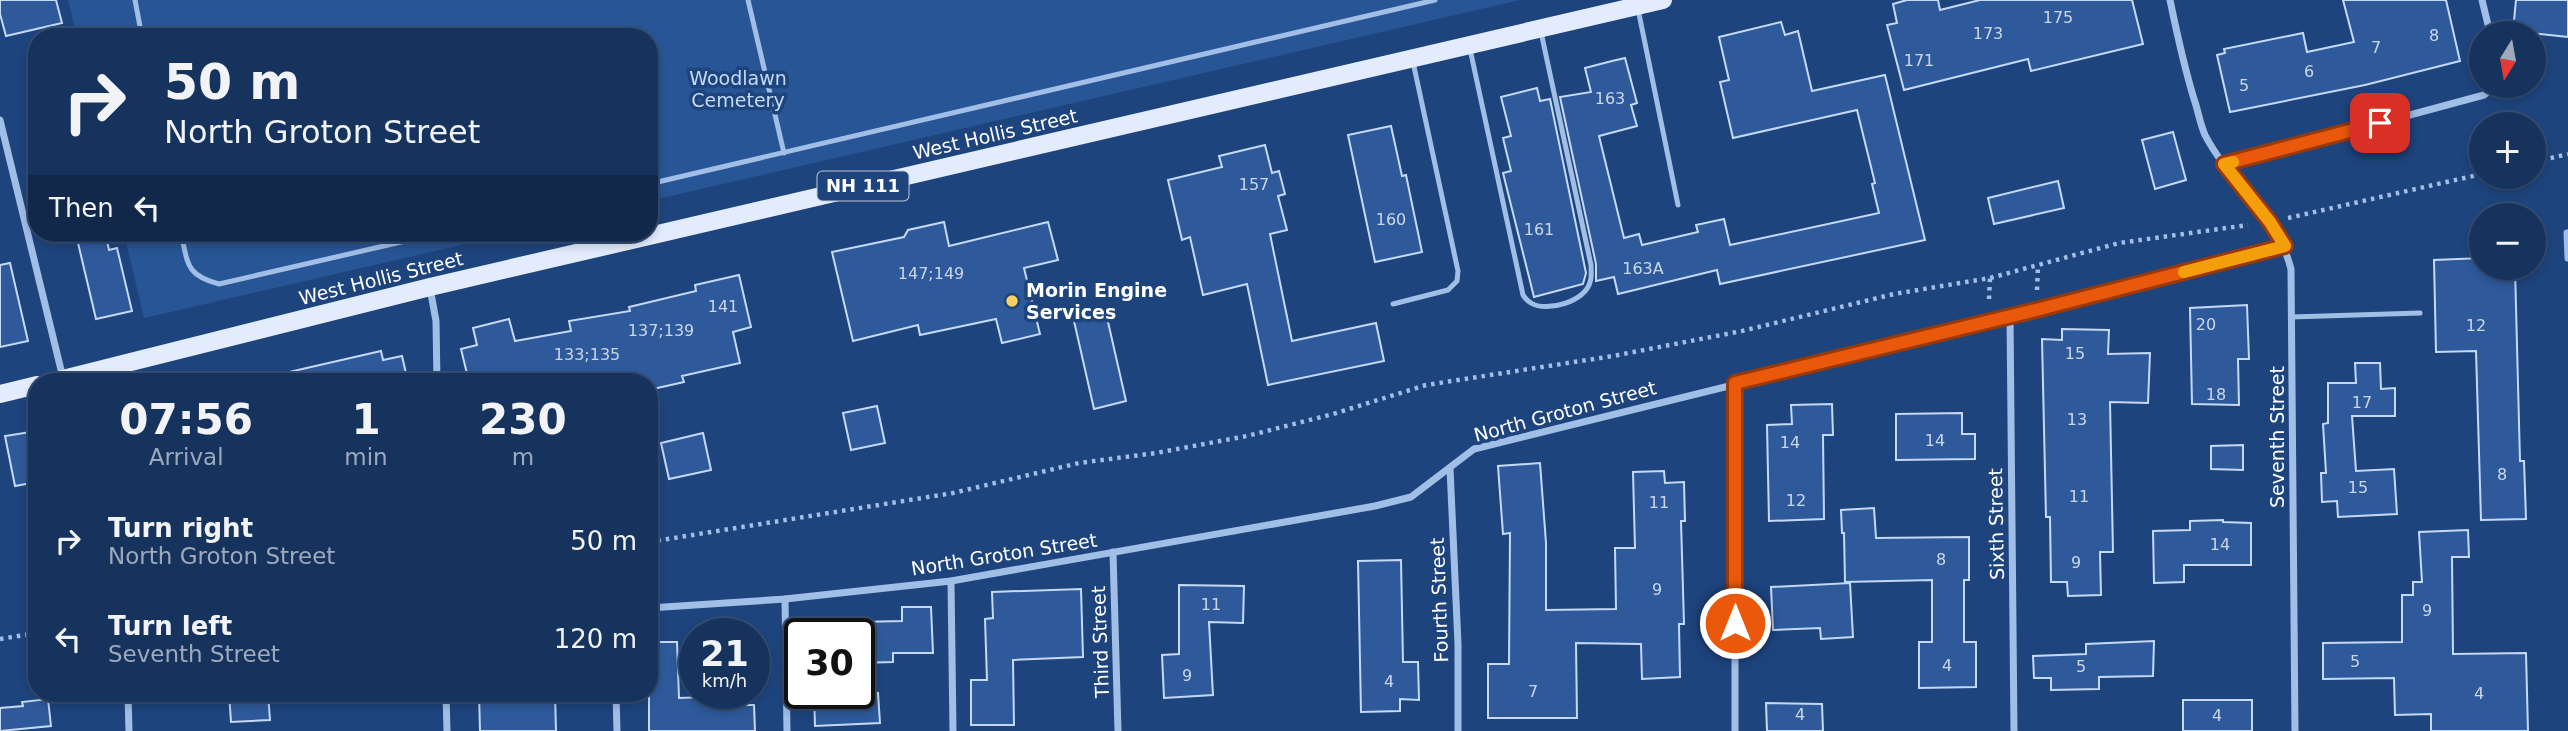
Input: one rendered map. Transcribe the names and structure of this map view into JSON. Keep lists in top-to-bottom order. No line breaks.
{"streets":{"main road":["West Hollis Street","NH 111"],"street":["North Groton Street","Seventh Street","Sixth Street","Fourth Street","Third Street"]},"crossings":[["North Groton Street","Seventh Street"],["North Groton Street","Sixth Street"],["North Groton Street","Fourth Street"],["North Groton Street","Third Street"]],"parks":["Woodlawn Cemetery"],"places":["Morin Engine Services"],"house_numbers":["175","173","8","7","171","6","5","163","157","160","161","163A","147;149","141","20","12","137;139","15","133;135","18","17","13","14","14","8","15","11","12","11","14","8","9","9","11","9","5","4","5","9","4","7","4","4","4"],"north":"bottom","page":{"map_buttons":["+","−"],"turn":["50 m","North Groton Street"],"then":"Then","eta":["07:56","Arrival","1","min","230","m"],"list":[{"name":"Turn right","note":"North Groton Street","value":"50 m"},{"name":"Turn left","note":"Seventh Street","value":"120 m"}],"speed":"21 km/h","limit":"30"}}
